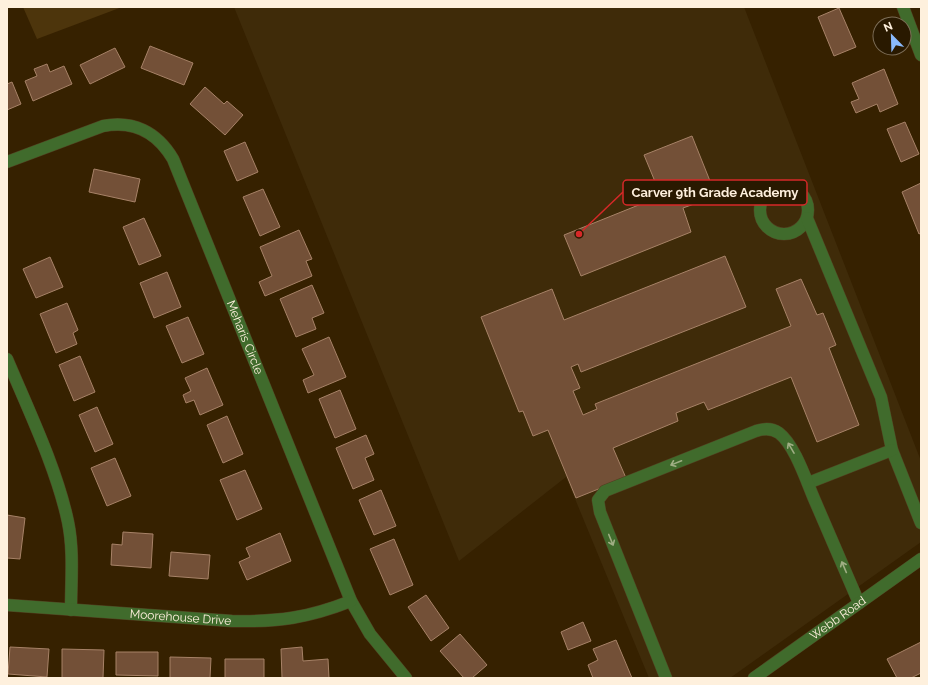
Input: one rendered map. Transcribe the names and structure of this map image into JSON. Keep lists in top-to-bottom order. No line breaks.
{"streets":{"street":["Meharis Circle","Moorehouse Drive","Webb Road"]},"crossings":[["Meharis Circle","Moorehouse Drive"]],"places":["Carver 9th Grade Academy"],"north":"top left"}
